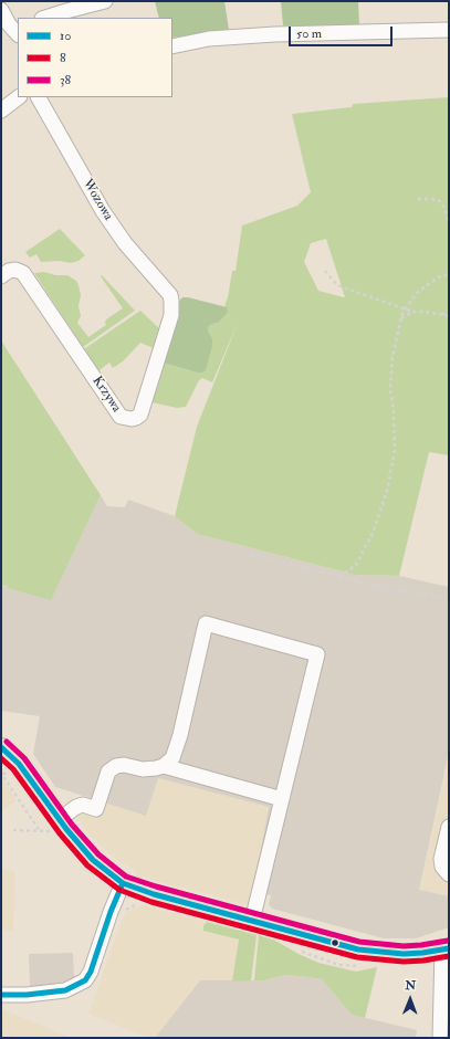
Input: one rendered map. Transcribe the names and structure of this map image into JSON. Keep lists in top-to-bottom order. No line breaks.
{"streets":{"street":["Wozowa","Krzywa"]},"crossings":[["Wozowa","Krzywa"]],"lines":["transit line 38","transit line 10","transit line 8"],"legend":["10","8","38"],"scale_bar":"50 m","north":"top"}
